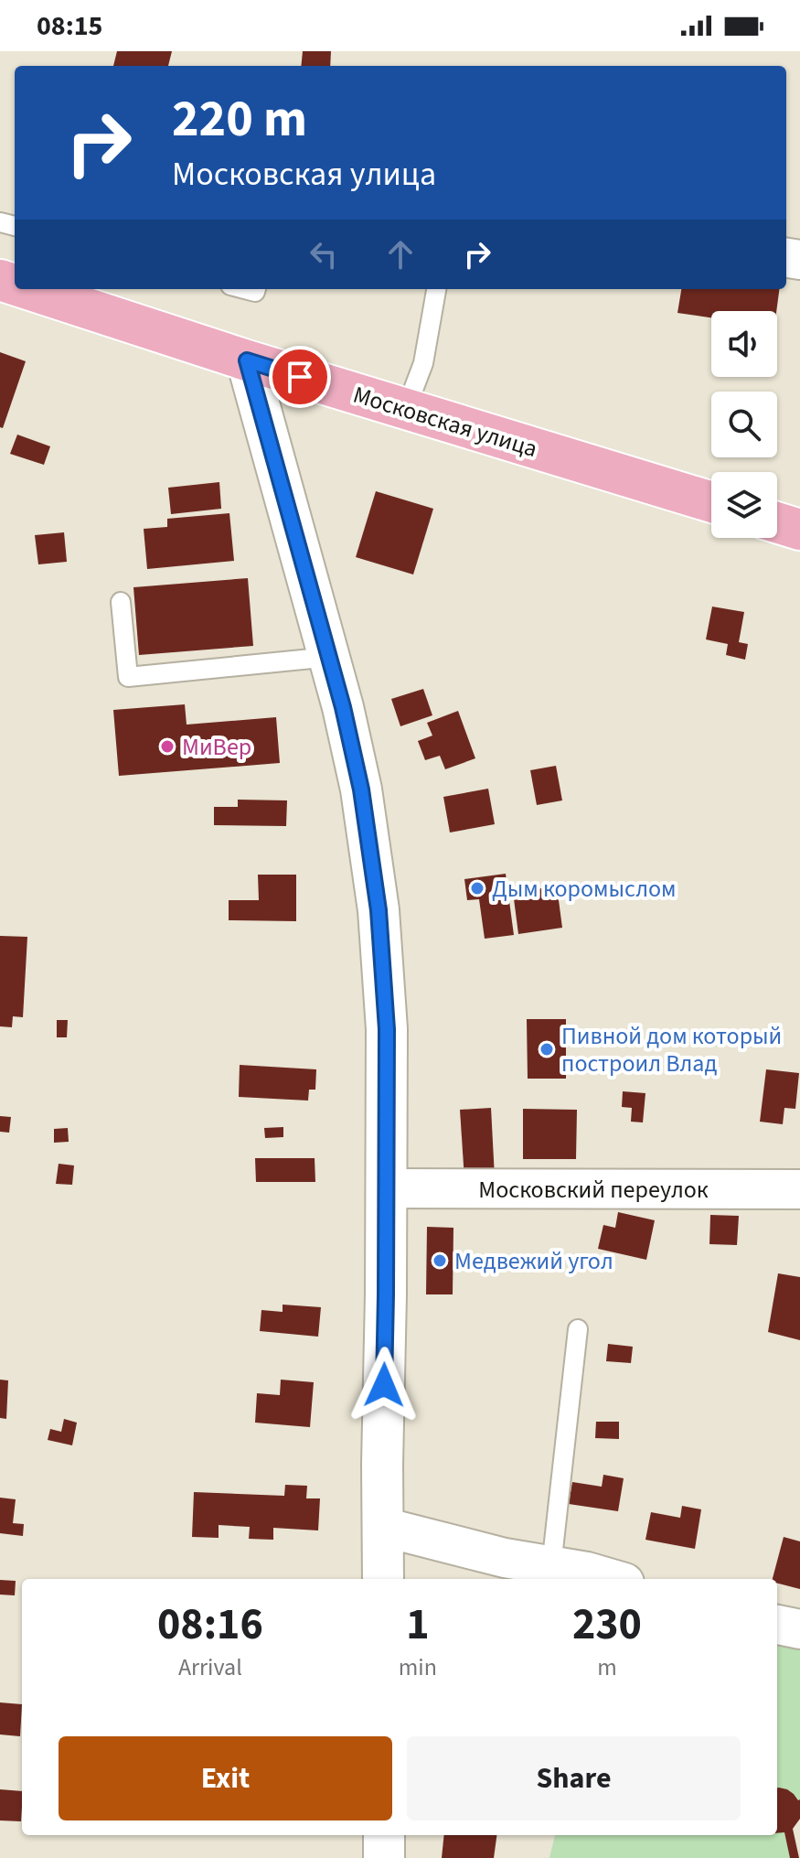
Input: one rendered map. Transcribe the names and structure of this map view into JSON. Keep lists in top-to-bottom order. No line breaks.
{"streets":{"main road":["Московская улица"],"street":["Московский переулок"]},"places":["МиВер","Дым коромыслом","Пивной дом который построил Влад","Медвежий угол"],"page":{"status":"08:15","turn":["220 m","Московская улица"],"eta":["08:16","Arrival","1","min","230","m"],"buttons":["Exit","Share"]}}
